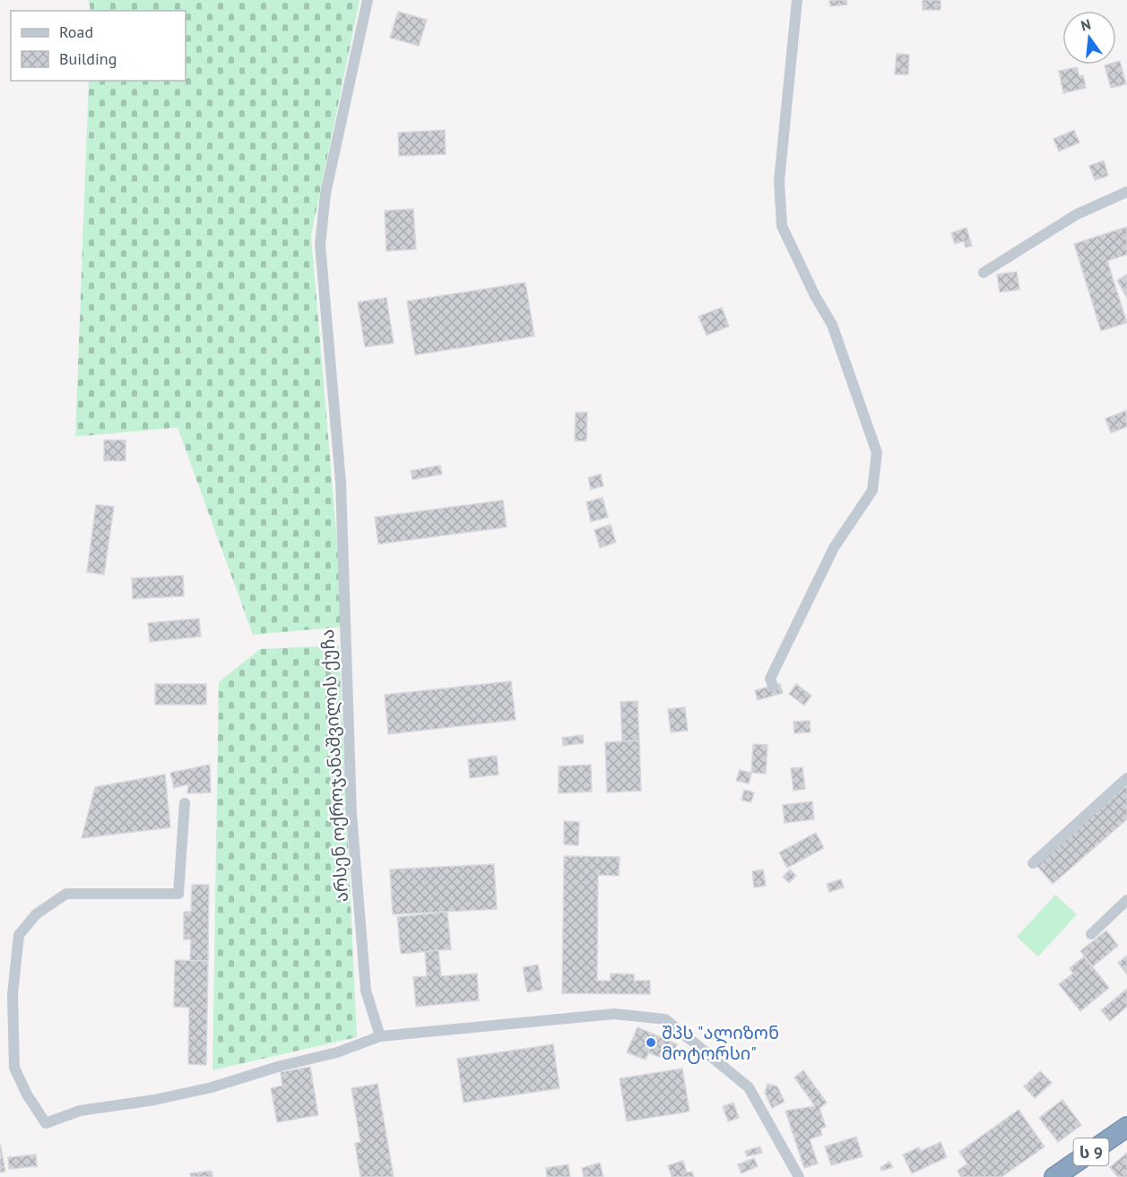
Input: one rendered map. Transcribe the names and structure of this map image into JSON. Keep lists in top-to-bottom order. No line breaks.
{"streets":{"highway":["ს 9"],"street":["არსენ ოქროჯანაშვილის ქუჩა"]},"places":["შპს \"ალიზონ მოტორსი\""],"legend":["Road","Building"],"north":"top"}
